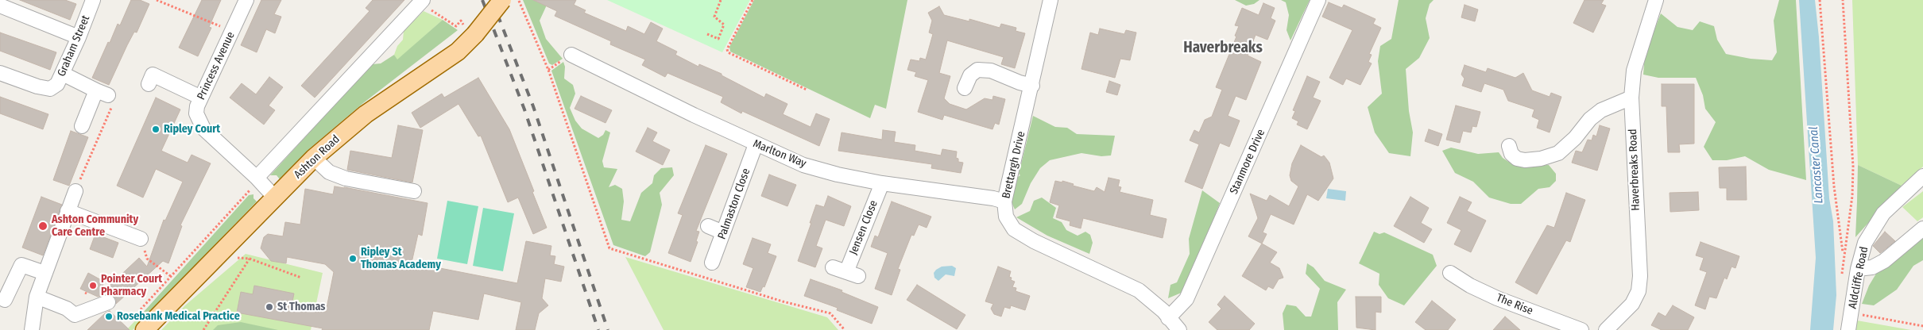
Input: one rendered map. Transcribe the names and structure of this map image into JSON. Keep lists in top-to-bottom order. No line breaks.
{"streets":{"main road":["Ashton Road"],"street":["Graham Street","Princess Avenue","Marlton Way","Stanmore Drive","Brettargh Drive","Haverbreaks Road","Palmaston Close","Jensen Close","Aldcliffe Road","The Rise"]},"crossings":[["Princess Avenue","Ashton Road"],["Marlton Way","Brettargh Drive"],["Marlton Way","Palmaston Close"],["Marlton Way","Jensen Close"],["Stanmore Drive","Brettargh Drive"]],"districts":["Haverbreaks"],"water":["Lancaster Canal"],"places":["Ripley Court","Ashton Community Care Centre","Ripley St Thomas Academy","Pointer Court Pharmacy","St Thomas","Rosebank Medical Practice"]}
